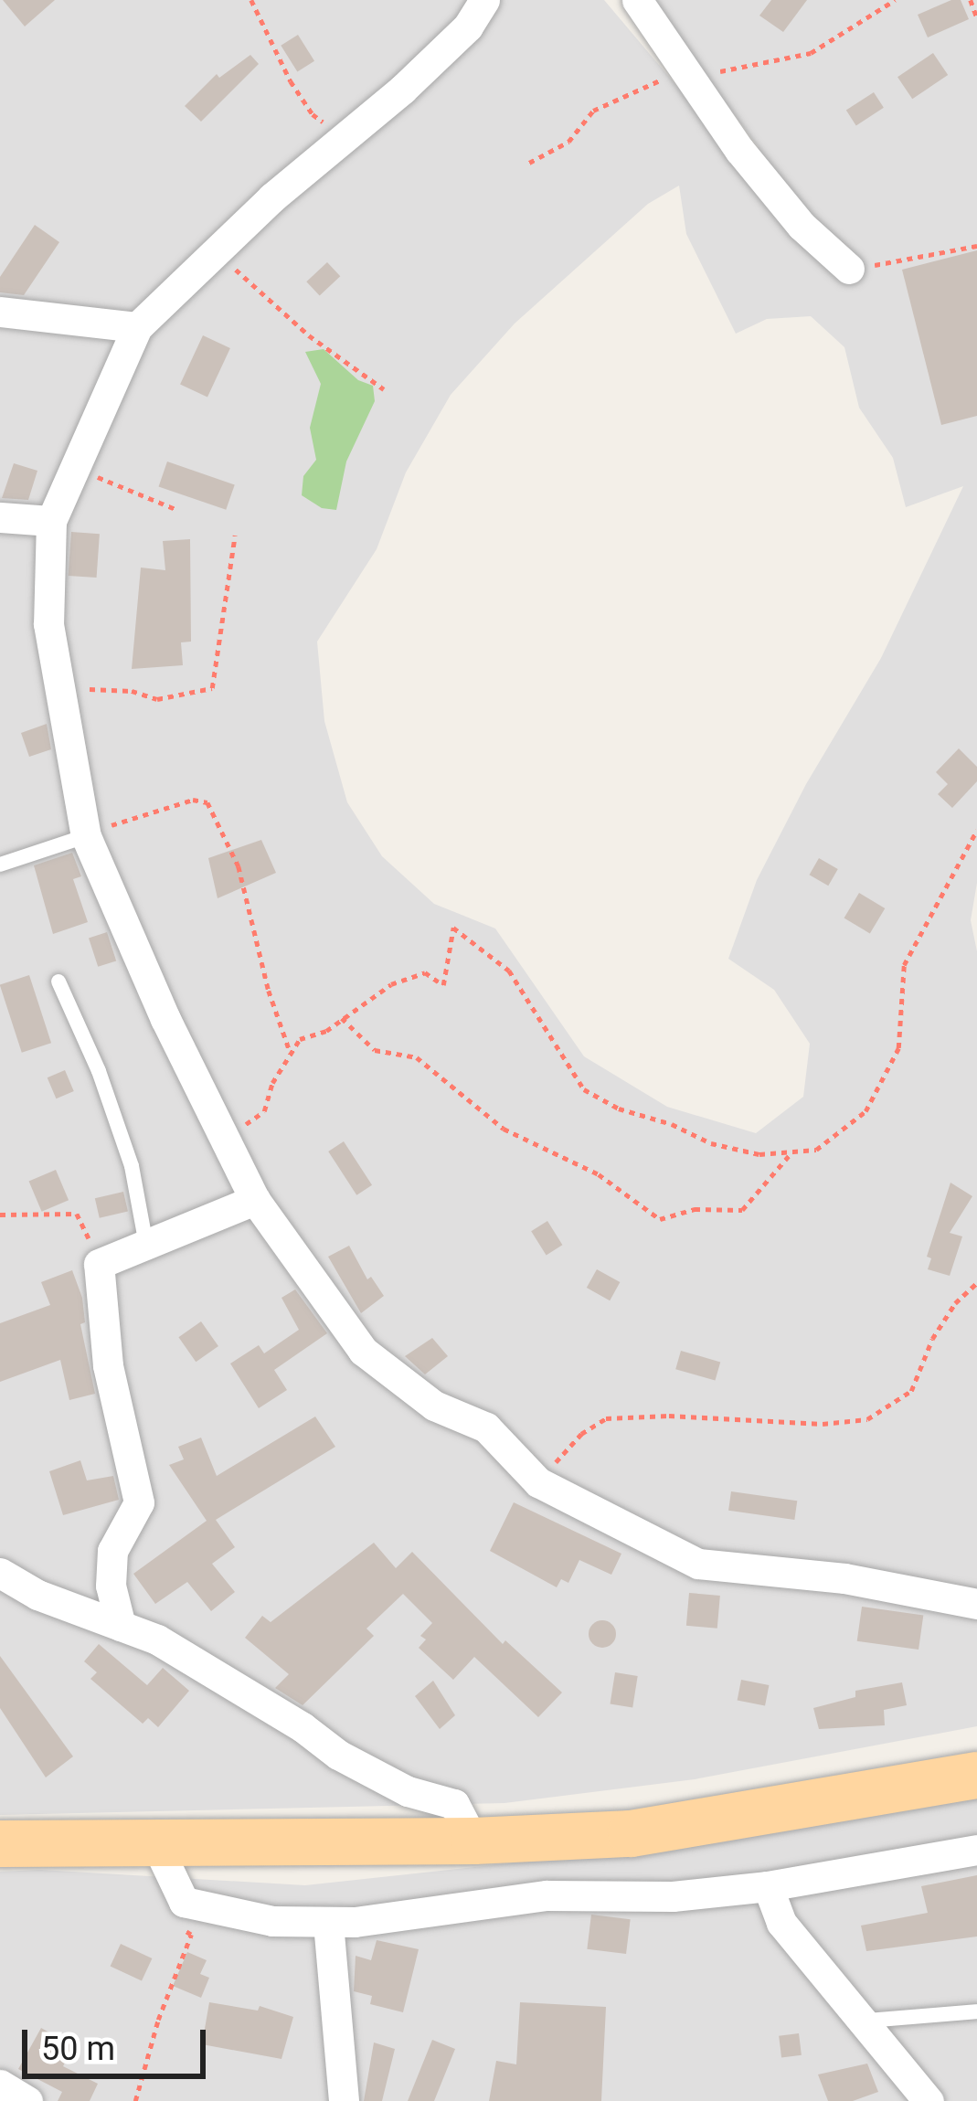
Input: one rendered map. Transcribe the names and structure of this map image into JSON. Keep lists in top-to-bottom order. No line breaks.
{"scale_bar":"50 m"}
